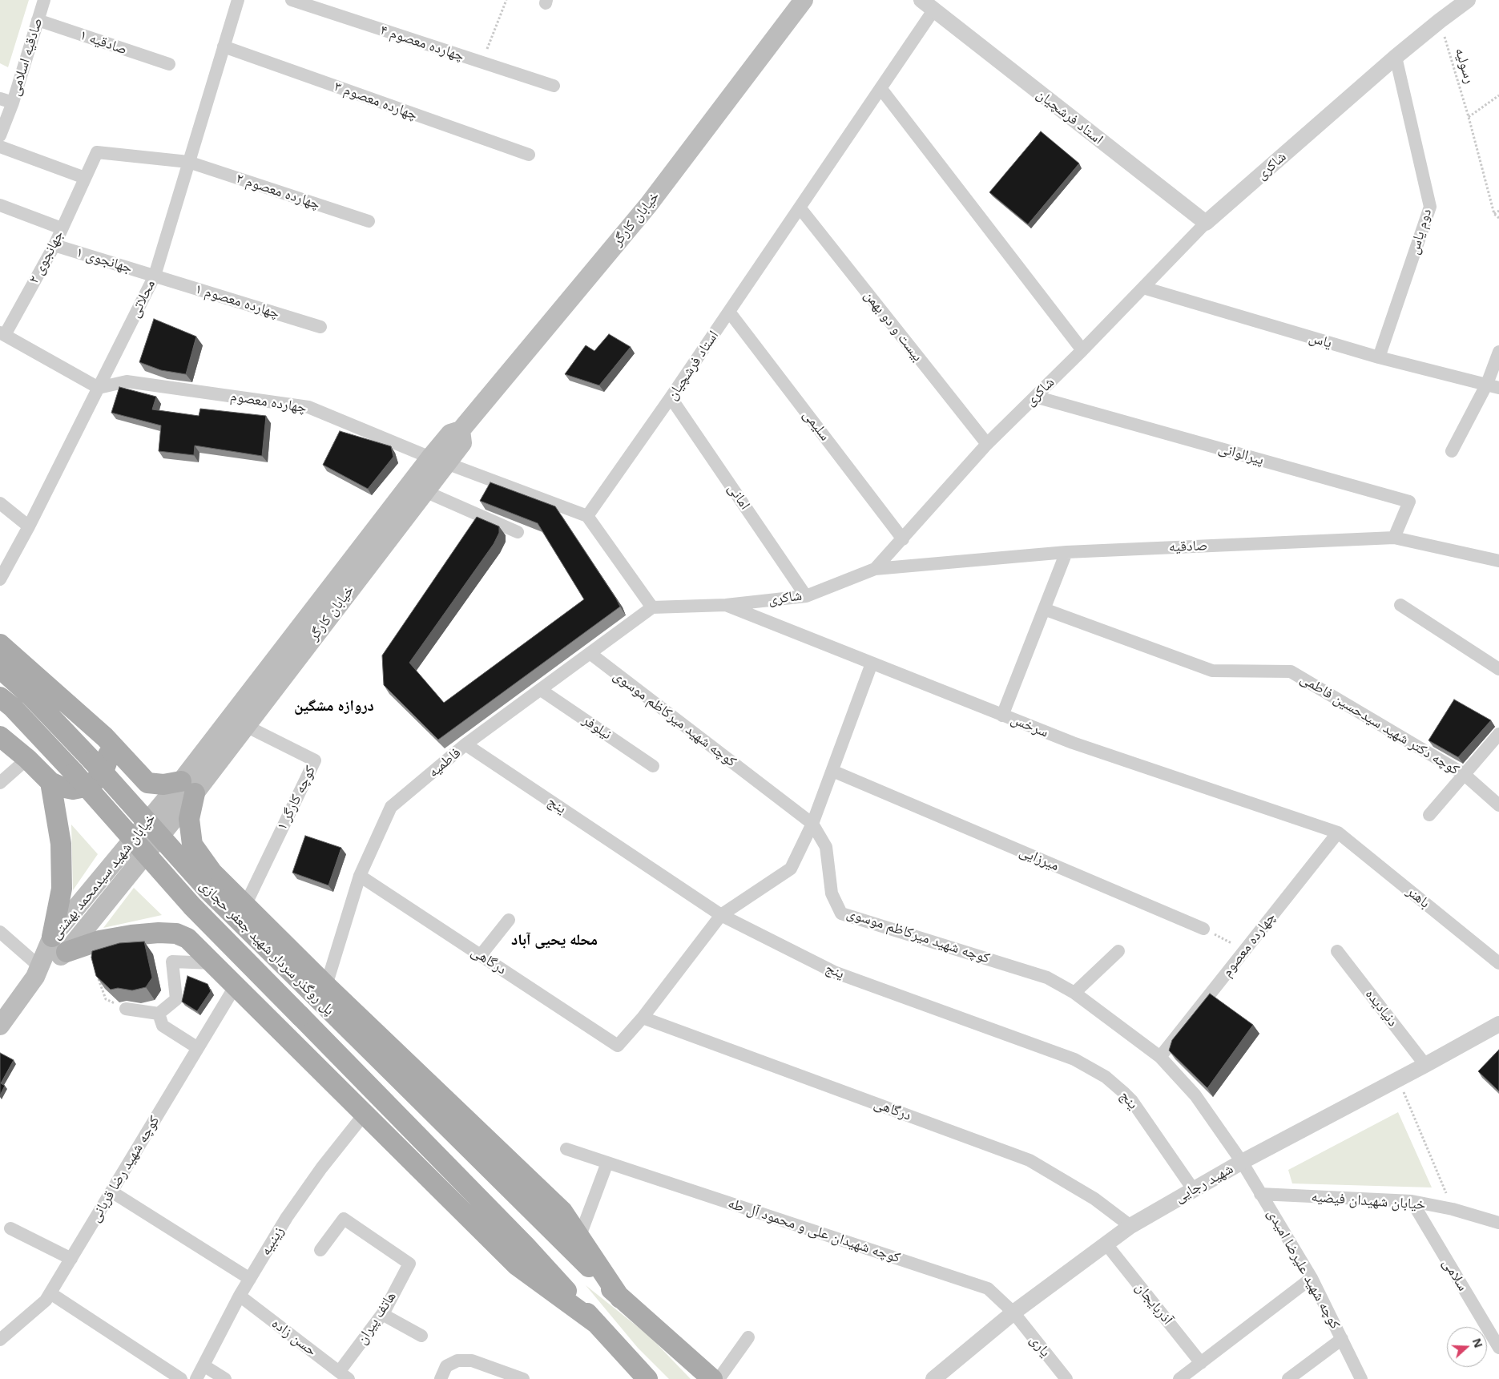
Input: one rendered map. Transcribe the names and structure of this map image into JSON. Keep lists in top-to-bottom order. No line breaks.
{"streets":{"main road":["خیابان کارگر","خیابان شهید سیدمحمد بهشتی","پل روگذر سردار شهید جعفر حجازی"],"street":["صادقیه ۱","چهارده معصوم ۴","صادقیه اسلامی","چهارده معصوم ۳","استاد فرشچیان","شاکری","چهارده معصوم ۲","دوم یاس","جهانجوی ۲","جهانجوی ۱","محلاتی","چهارده معصوم ۱","بیست و دو بهمن","یاس","چهارده معصوم","سلیمی","پیرالوانی","امانی","صادقیه","کوچه شهید میرکاظم موسوی","کوچه دکتر شهید سیدحسین فاطمی","سرخس","نیلوفر","فاطمیه","کوچه کارگر ۱","ینج","میرزایی","باهنر","درگاهی","دنیادیده","کوچه شهید رضا قربانی","شهید رجایی","خیابان شهیدان فیضیه","کوچه شهیدان علی و محمود آل طه","زینبیه","کوچه شهید علیرضا امیدی","سلامی","آذربایجان","هاتف پیران","حسن زاده","یاری"],"path":["رسولیه"]},"crossings":[["صادقیه ۱","صادقیه اسلامی"],["رسولیه","شاکری"],["چهارده معصوم ۳","محلاتی"],["استاد فرشچیان","شاکری"],["استاد فرشچیان","بیست و دو بهمن"],["استاد فرشچیان","سلیمی"],["استاد فرشچیان","امانی"],["شاکری","دوم یاس"],["شاکری","بیست و دو بهمن"],["شاکری","یاس"],["شاکری","سلیمی"],["شاکری","پیرالوانی"],["شاکری","امانی"],["شاکری","صادقیه"],["شاکری","سرخس"],["شاکری","فاطمیه"],["چهارده معصوم ۲","جهانجوی ۲"],["چهارده معصوم ۲","محلاتی"],["خیابان کارگر","چهارده معصوم"],["خیابان کارگر","کوچه کارگر ۱"],["خیابان کارگر","خیابان شهید سیدمحمد بهشتی"],["دوم یاس","یاس"],["جهانجوی ۲","جهانجوی ۱"],["جهانجوی ۲","محلاتی"],["جهانجوی ۱","محلاتی"],["جهانجوی ۱","چهارده معصوم ۱"],["محلاتی","چهارده معصوم ۱"],["محلاتی","چهارده معصوم"],["چهارده معصوم","کوچه شهید میرکاظم موسوی"],["چهارده معصوم","سرخس"],["چهارده معصوم","باهنر"],["پیرالوانی","صادقیه"],["کوچه شهید میرکاظم موسوی","فاطمیه"],["کوچه شهید میرکاظم موسوی","شهید رجایی"],["کوچه شهید میرکاظم موسوی","کوچه شهید علیرضا امیدی"],["سرخس","باهنر"],["نیلوفر","فاطمیه"],["فاطمیه","ینج"],["فاطمیه","پل روگذر سردار شهید جعفر حجازی"],["فاطمیه","درگاهی"],["ینج","شهید رجایی"],["درگاهی","شهید رجایی"],["دنیادیده","شهید رجایی"],["شهید رجایی","کوچه شهیدان علی و محمود آل طه"],["شهید رجایی","کوچه شهید علیرضا امیدی"],["شهید رجایی","آذربایجان"],["شهید رجایی","یاری"],["خیابان شهیدان فیضیه","کوچه شهید علیرضا امیدی"],["خیابان شهیدان فیضیه","سلامی"],["کوچه شهیدان علی و محمود آل طه","یاری"],["زینبیه","حسن زاده"],["هاتف پیران","حسن زاده"]],"districts":["دروازه مشگین","محله یحیی آباد"],"north":"right"}
